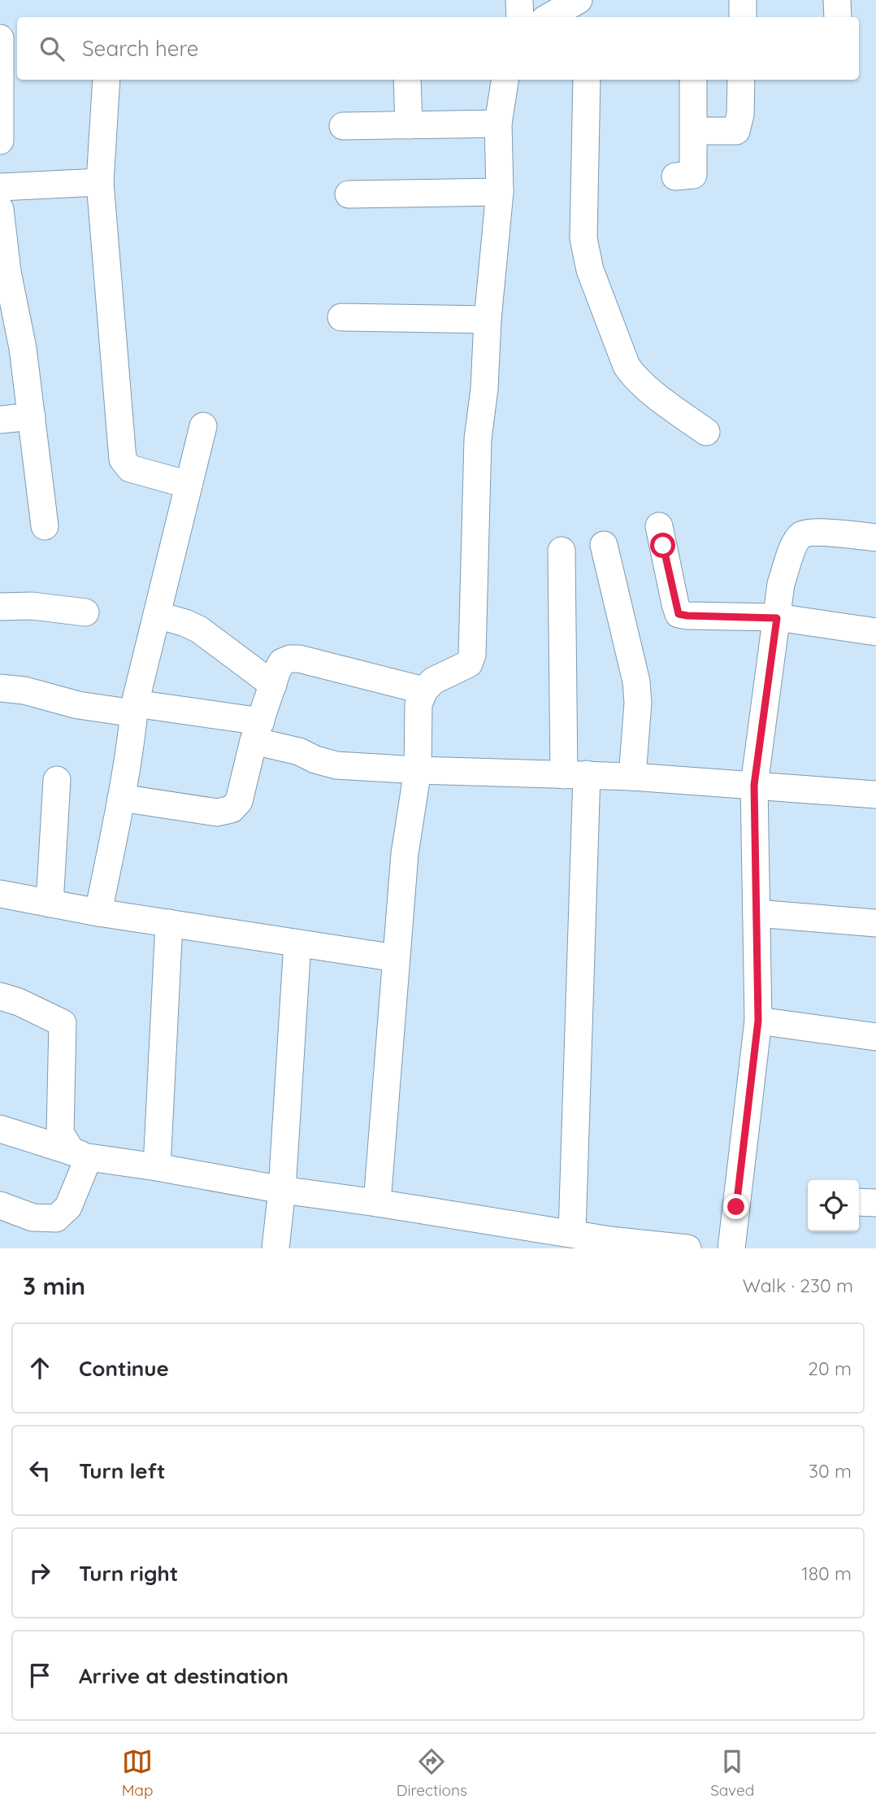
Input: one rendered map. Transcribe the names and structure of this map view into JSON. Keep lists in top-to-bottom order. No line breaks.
{"page":{"search":"Search here","heading":["3 min","Walk · 230 m"],"list":[["Continue","20 m"],["Turn left","30 m"],["Turn right","180 m"],"Arrive at destination"],"nav":["Map","Directions","Saved"]}}
